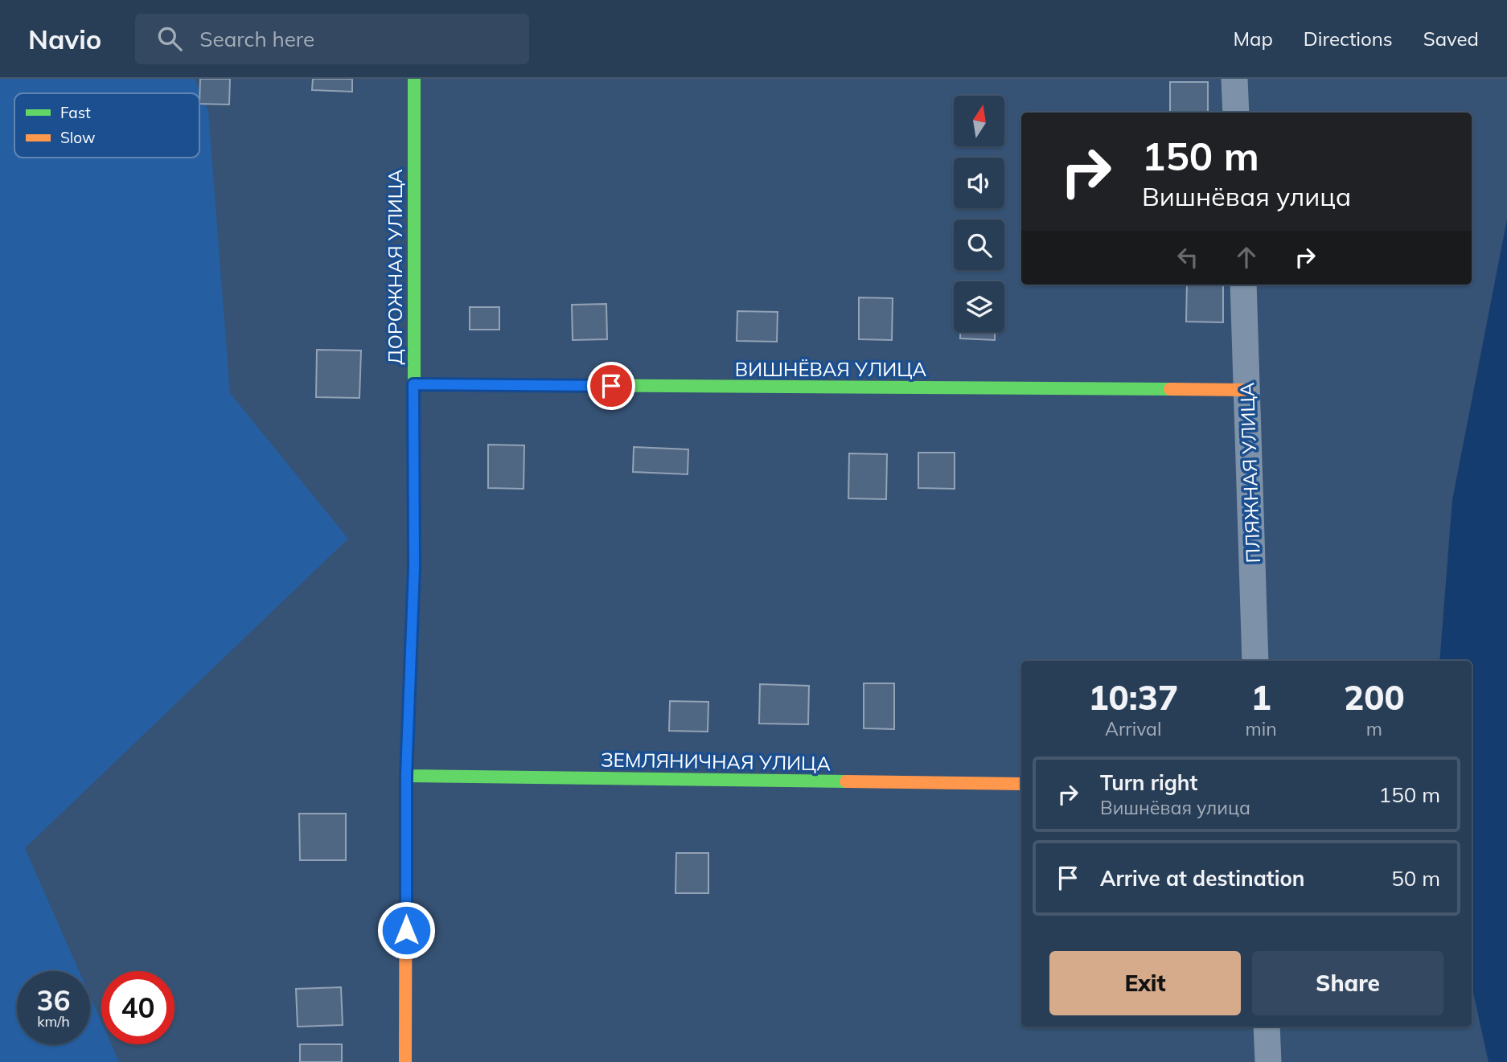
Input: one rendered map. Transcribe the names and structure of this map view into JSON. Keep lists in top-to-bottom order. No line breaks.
{"streets":{"street":["ДОРОЖНАЯ УЛИЦА","ВИШНЁВАЯ УЛИЦА","ПЛЯЖНАЯ УЛИЦА","ЗЕМЛЯНИЧНАЯ УЛИЦА"]},"crossings":[["ДОРОЖНАЯ УЛИЦА","ВИШНЁВАЯ УЛИЦА"],["ДОРОЖНАЯ УЛИЦА","ЗЕМЛЯНИЧНАЯ УЛИЦА"],["ВИШНЁВАЯ УЛИЦА","ПЛЯЖНАЯ УЛИЦА"]],"legend":["Fast","Slow"],"north":"top","page":{"header":"Navio","search":"Search here","nav":["Map","Directions","Saved"],"turn":["150 m","Вишнёвая улица"],"eta":["10:37","Arrival","1","min","200","m"],"list":[{"name":"Turn right","note":"Вишнёвая улица","value":"150 m"},{"name":"Arrive at destination","value":"50 m"}],"buttons":["Exit","Share"],"speed":"36 km/h","limit":"40"}}
